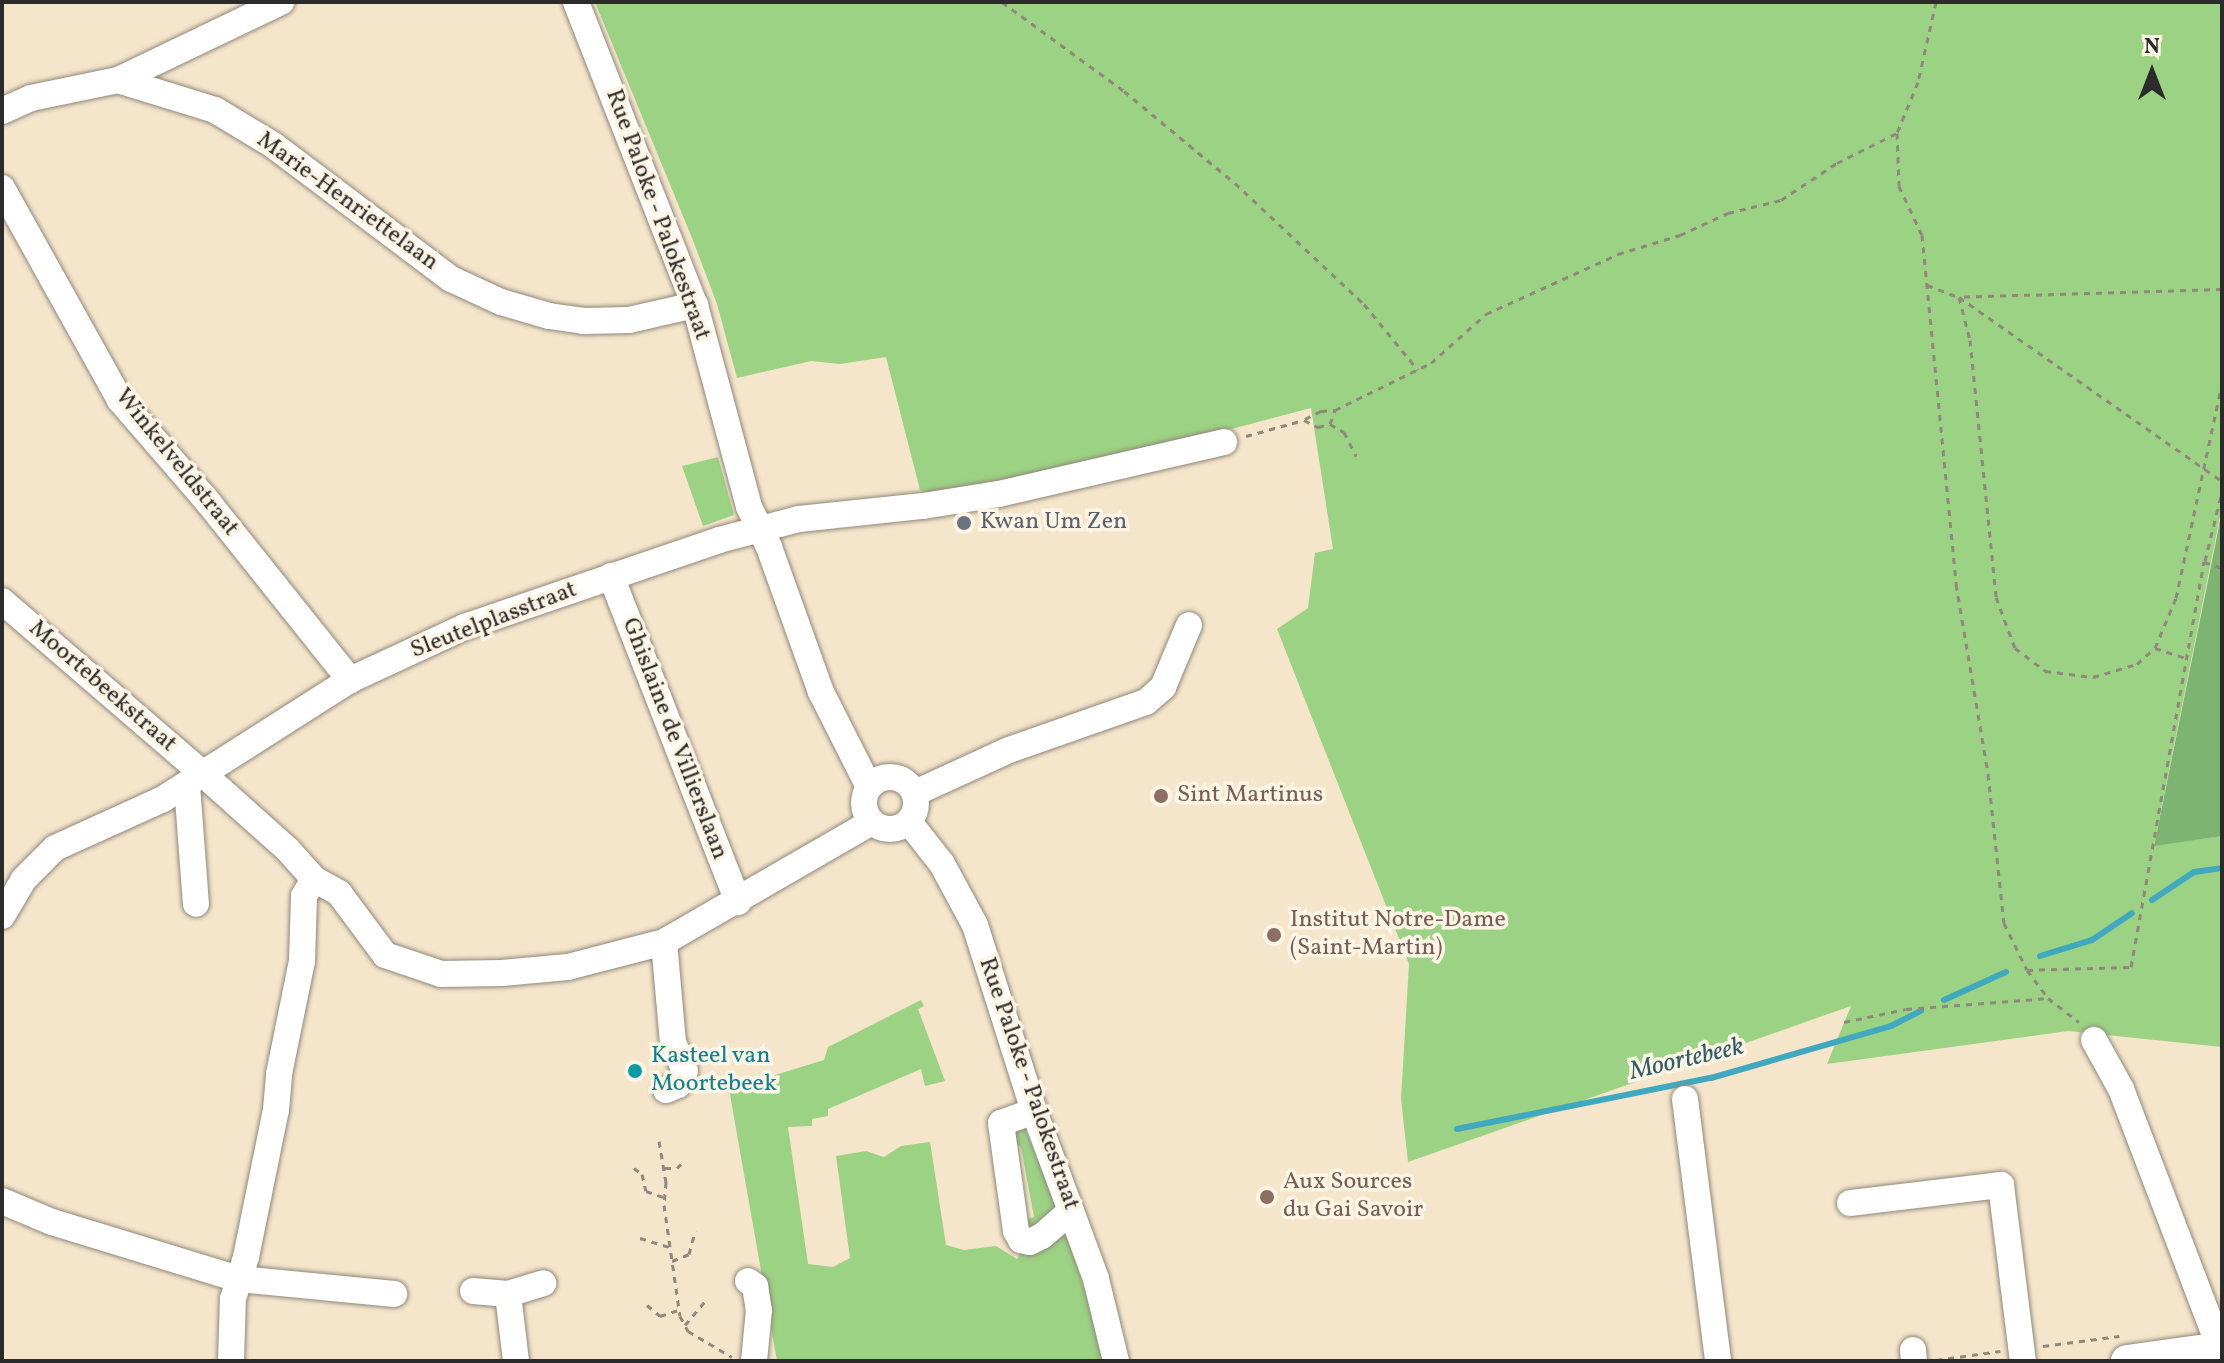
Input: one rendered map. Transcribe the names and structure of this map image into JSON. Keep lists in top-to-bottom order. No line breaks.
{"streets":{"street":["Marie-Henriettelaan","Rue Paloke - Palokestraat","Winkelveldstraat","Sleutelplasstraat","Moortebeekstraat","Ghislaine de Villierslaan"]},"crossings":[["Marie-Henriettelaan","Rue Paloke - Palokestraat"],["Rue Paloke - Palokestraat","Sleutelplasstraat"],["Rue Paloke - Palokestraat","Moortebeekstraat"],["Winkelveldstraat","Sleutelplasstraat"],["Sleutelplasstraat","Moortebeekstraat"],["Sleutelplasstraat","Ghislaine de Villierslaan"],["Moortebeekstraat","Ghislaine de Villierslaan"]],"water":["Moortebeek"],"places":["Kwan Um Zen","Sint Martinus","Institut Notre-Dame (Saint-Martin)","Kasteel van Moortebeek","Aux Sources du Gai Savoir"],"north":"top"}
